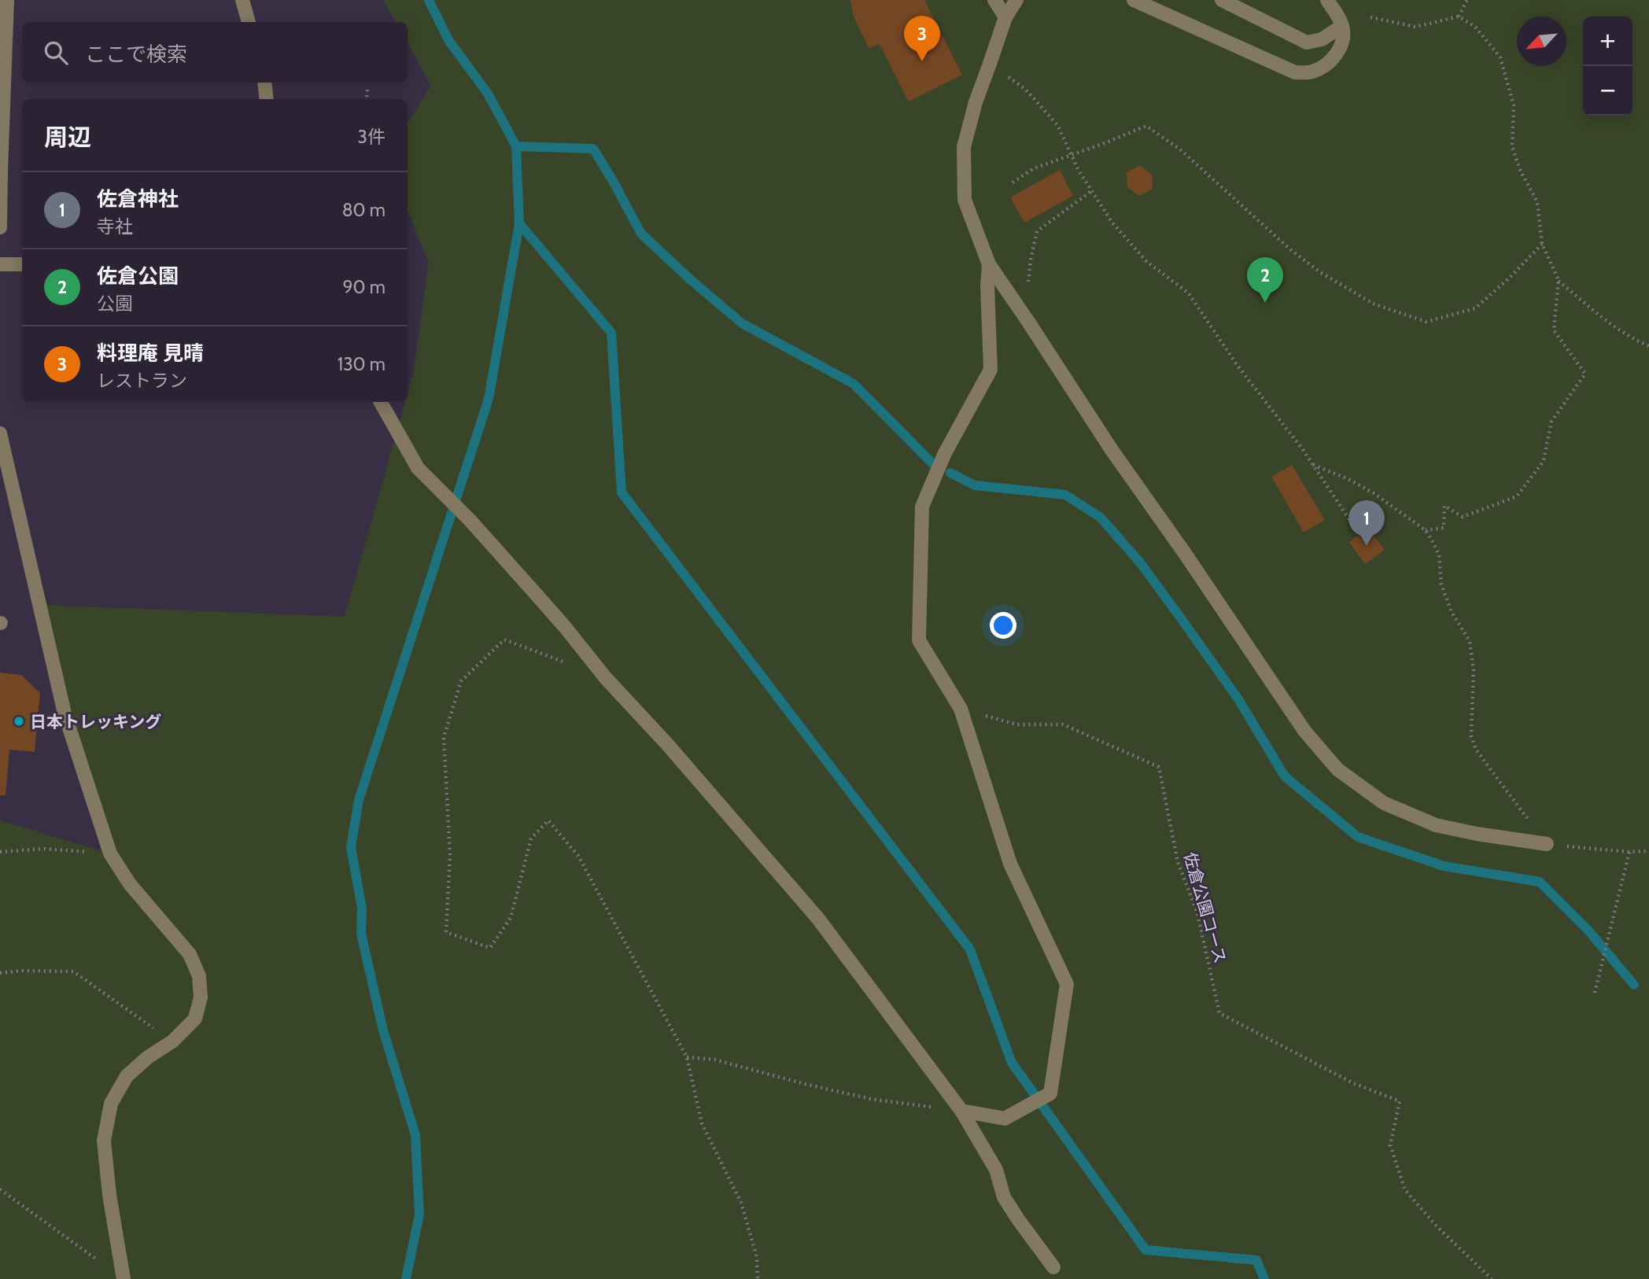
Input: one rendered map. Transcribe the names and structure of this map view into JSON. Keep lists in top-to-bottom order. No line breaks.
{"streets":{"path":["佐倉公園コース"]},"places":["日本トレッキング"],"north":"bottom left","page":{"pins":["3","2","1"],"map_buttons":["+","−"],"search":"ここで検索","heading":["周辺","3件"],"list":[{"mark":"1","name":"佐倉神社","note":"寺社","value":"80 m"},{"mark":"2","name":"佐倉公園","note":"公園","value":"90 m"},{"mark":"3","name":"料理庵 見晴","note":"レストラン","value":"130 m"}]}}
